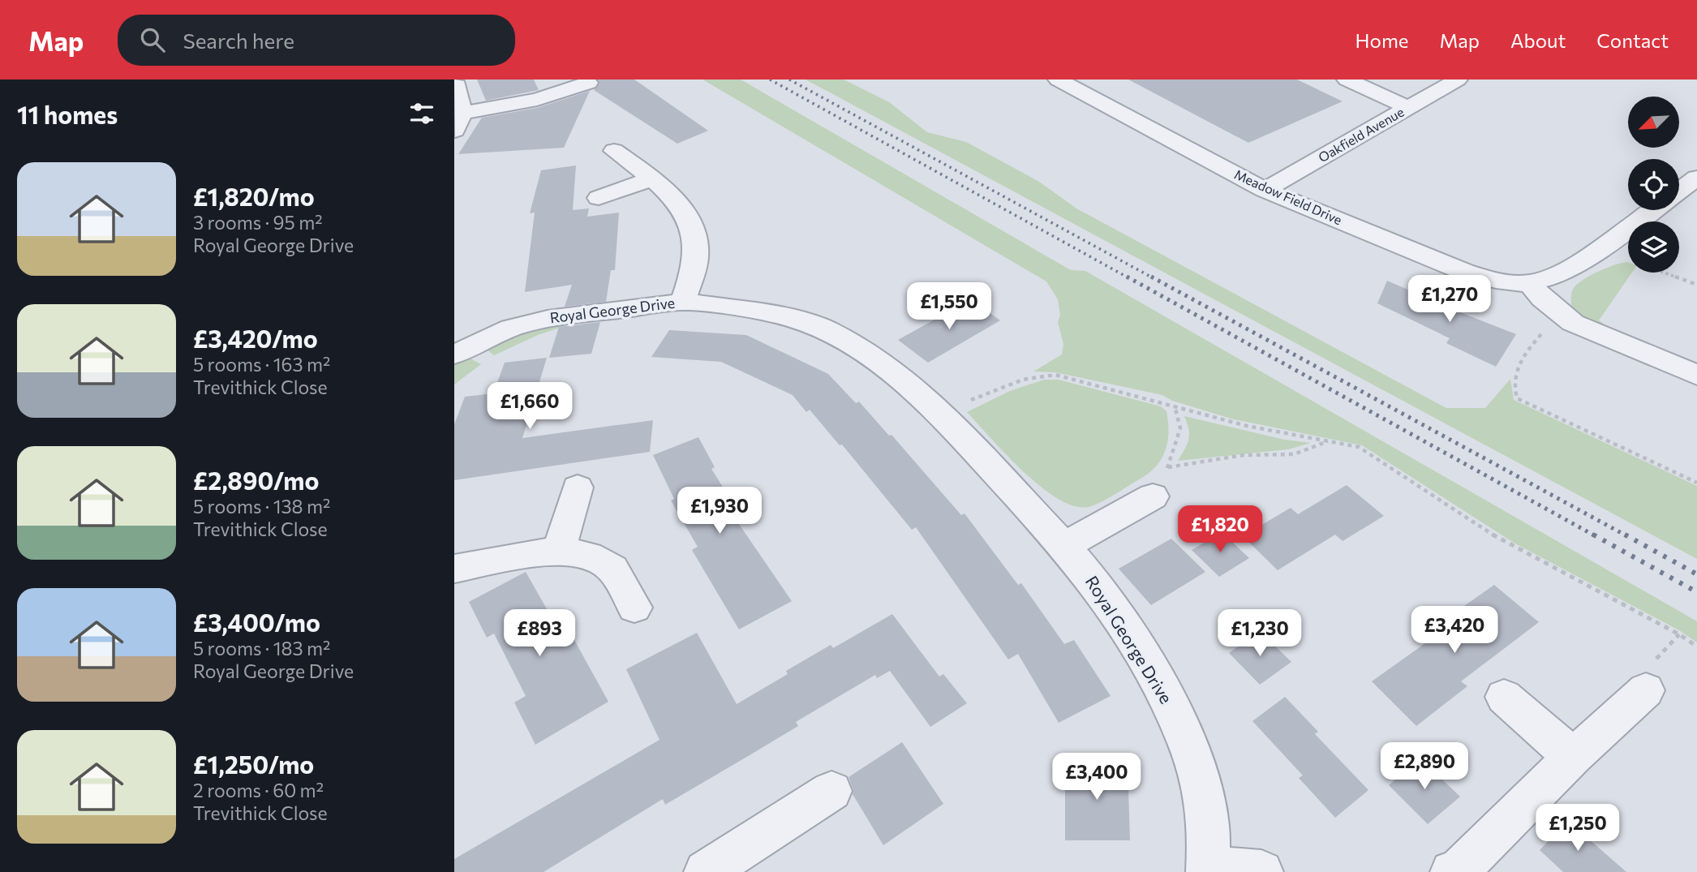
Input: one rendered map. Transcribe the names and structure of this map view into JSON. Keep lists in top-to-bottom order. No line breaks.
{"streets":{"street":["Oakfield Avenue","Meadow Field Drive","Royal George Drive"]},"crossings":[["Oakfield Avenue","Meadow Field Drive"]],"north":"bottom left","page":{"header":"Map","search":"Search here","nav":["Home","Map","About","Contact"],"heading":"11 homes","list":[{"name":"£1,820/mo","note":"3 rooms · 95 m² · Royal George Drive"},{"name":"£3,420/mo","note":"5 rooms · 163 m² · Trevithick Close"},{"name":"£2,890/mo","note":"5 rooms · 138 m² · Trevithick Close"},{"name":"£3,400/mo","note":"5 rooms · 183 m² · Royal George Drive"},{"name":"£1,250/mo","note":"2 rooms · 60 m² · Trevithick Close"}],"price":["£1,270","£1,550","£1,660","£1,930","£1,820","£3,420","£893","£1,230","£2,890","£3,400","£1,250"]}}
